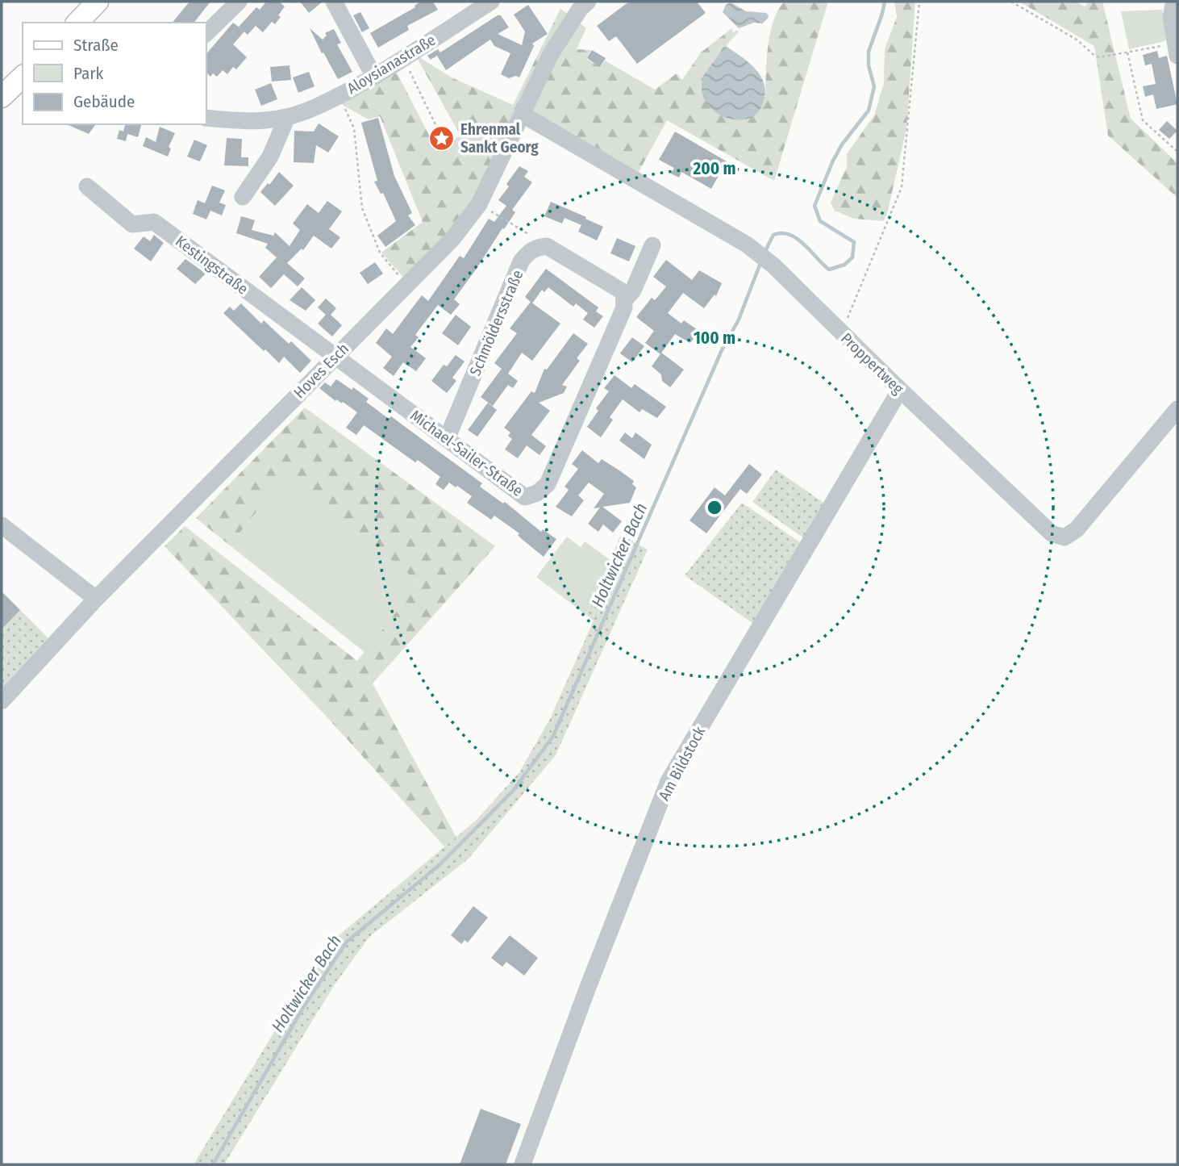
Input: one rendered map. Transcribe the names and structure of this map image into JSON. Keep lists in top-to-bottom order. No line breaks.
{"streets":{"street":["Aloysianastraße","Kestingstraße","Schmöldersstraße","Proppertweg","Hoves Esch","Michael-Sailer-Straße","Am Bildstock"]},"crossings":[["Kestingstraße","Hoves Esch"],["Kestingstraße","Michael-Sailer-Straße"],["Schmöldersstraße","Michael-Sailer-Straße"],["Proppertweg","Hoves Esch"],["Proppertweg","Am Bildstock"],["Hoves Esch","Michael-Sailer-Straße"]],"water":["Holtwicker Bach"],"places":{"place":["Ehrenmal Sankt Georg"]},"legend":["Straße","Park","Gebäude"],"rings":["200 m","100 m"]}
